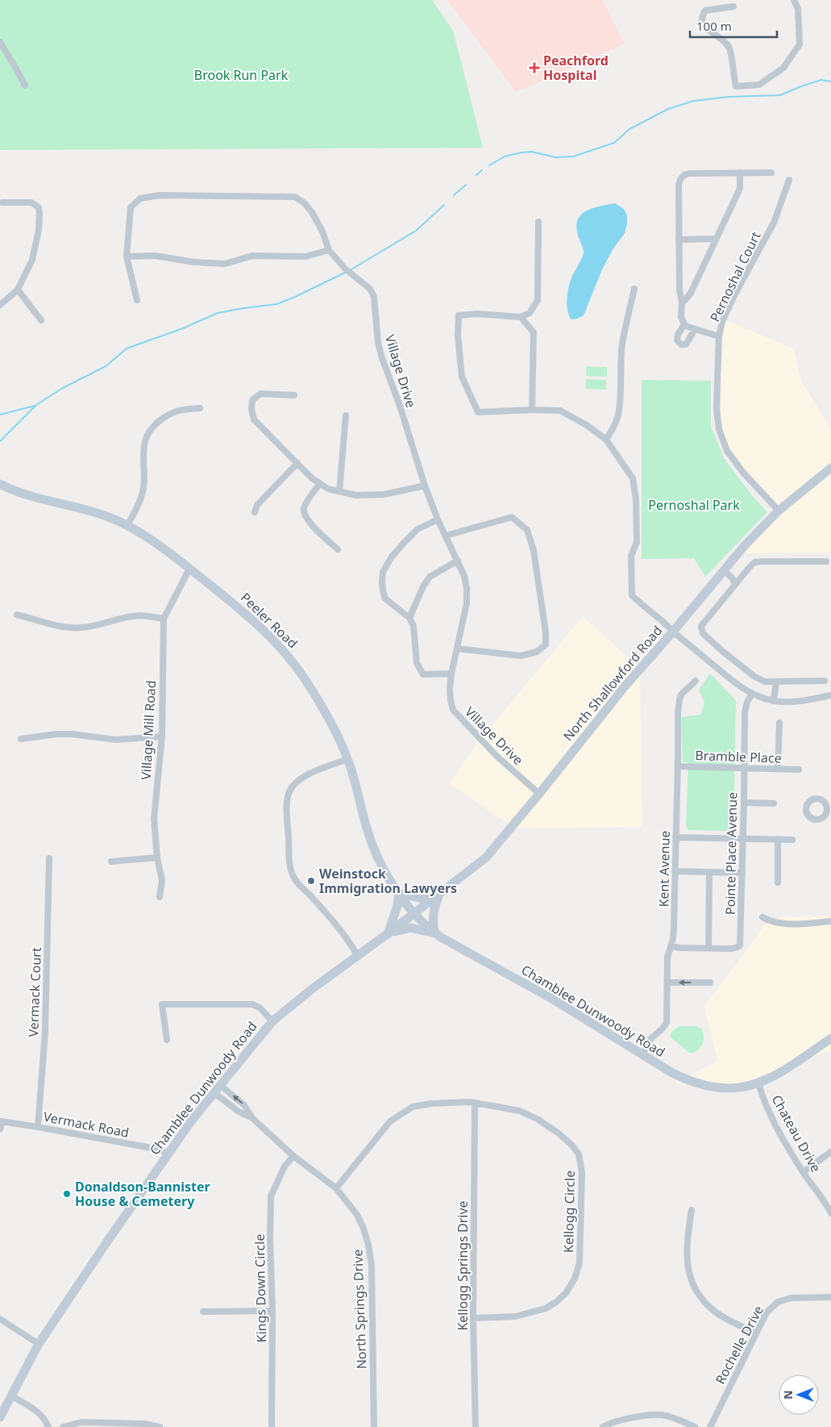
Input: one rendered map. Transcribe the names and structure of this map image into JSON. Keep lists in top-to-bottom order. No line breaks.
{"streets":{"street":["Pernoshal Court","Village Drive","Peeler Road","North Shallowford Road","Village Mill Road","Bramble Place","Pointe Place Avenue","Kent Avenue","Vermack Court","Chamblee Dunwoody Road","Vermack Road","Chateau Drive","Kellogg Circle","Kellogg Springs Drive","Kings Down Circle","North Springs Drive","Rochelle Drive"]},"crossings":[["Pernoshal Court","North Shallowford Road"],["Village Drive","North Shallowford Road"],["Peeler Road","North Shallowford Road"],["Peeler Road","Village Mill Road"],["Peeler Road","Chamblee Dunwoody Road"],["North Shallowford Road","Chamblee Dunwoody Road"],["Bramble Place","Pointe Place Avenue"],["Bramble Place","Kent Avenue"],["Pointe Place Avenue","Kent Avenue"],["Kent Avenue","Chamblee Dunwoody Road"],["Vermack Court","Vermack Road"],["Chamblee Dunwoody Road","Vermack Road"],["Chamblee Dunwoody Road","Chateau Drive"],["Chamblee Dunwoody Road","North Springs Drive"],["Kellogg Circle","Kellogg Springs Drive"],["Kellogg Circle","North Springs Drive"],["Kings Down Circle","North Springs Drive"]],"parks":["Brook Run Park","Pernoshal Park"],"places":{"health":["Peachford Hospital"],"other":["Weinstock Immigration Lawyers","Donaldson-Bannister House & Cemetery"]},"scale_bar":"100 m","north":"left"}
